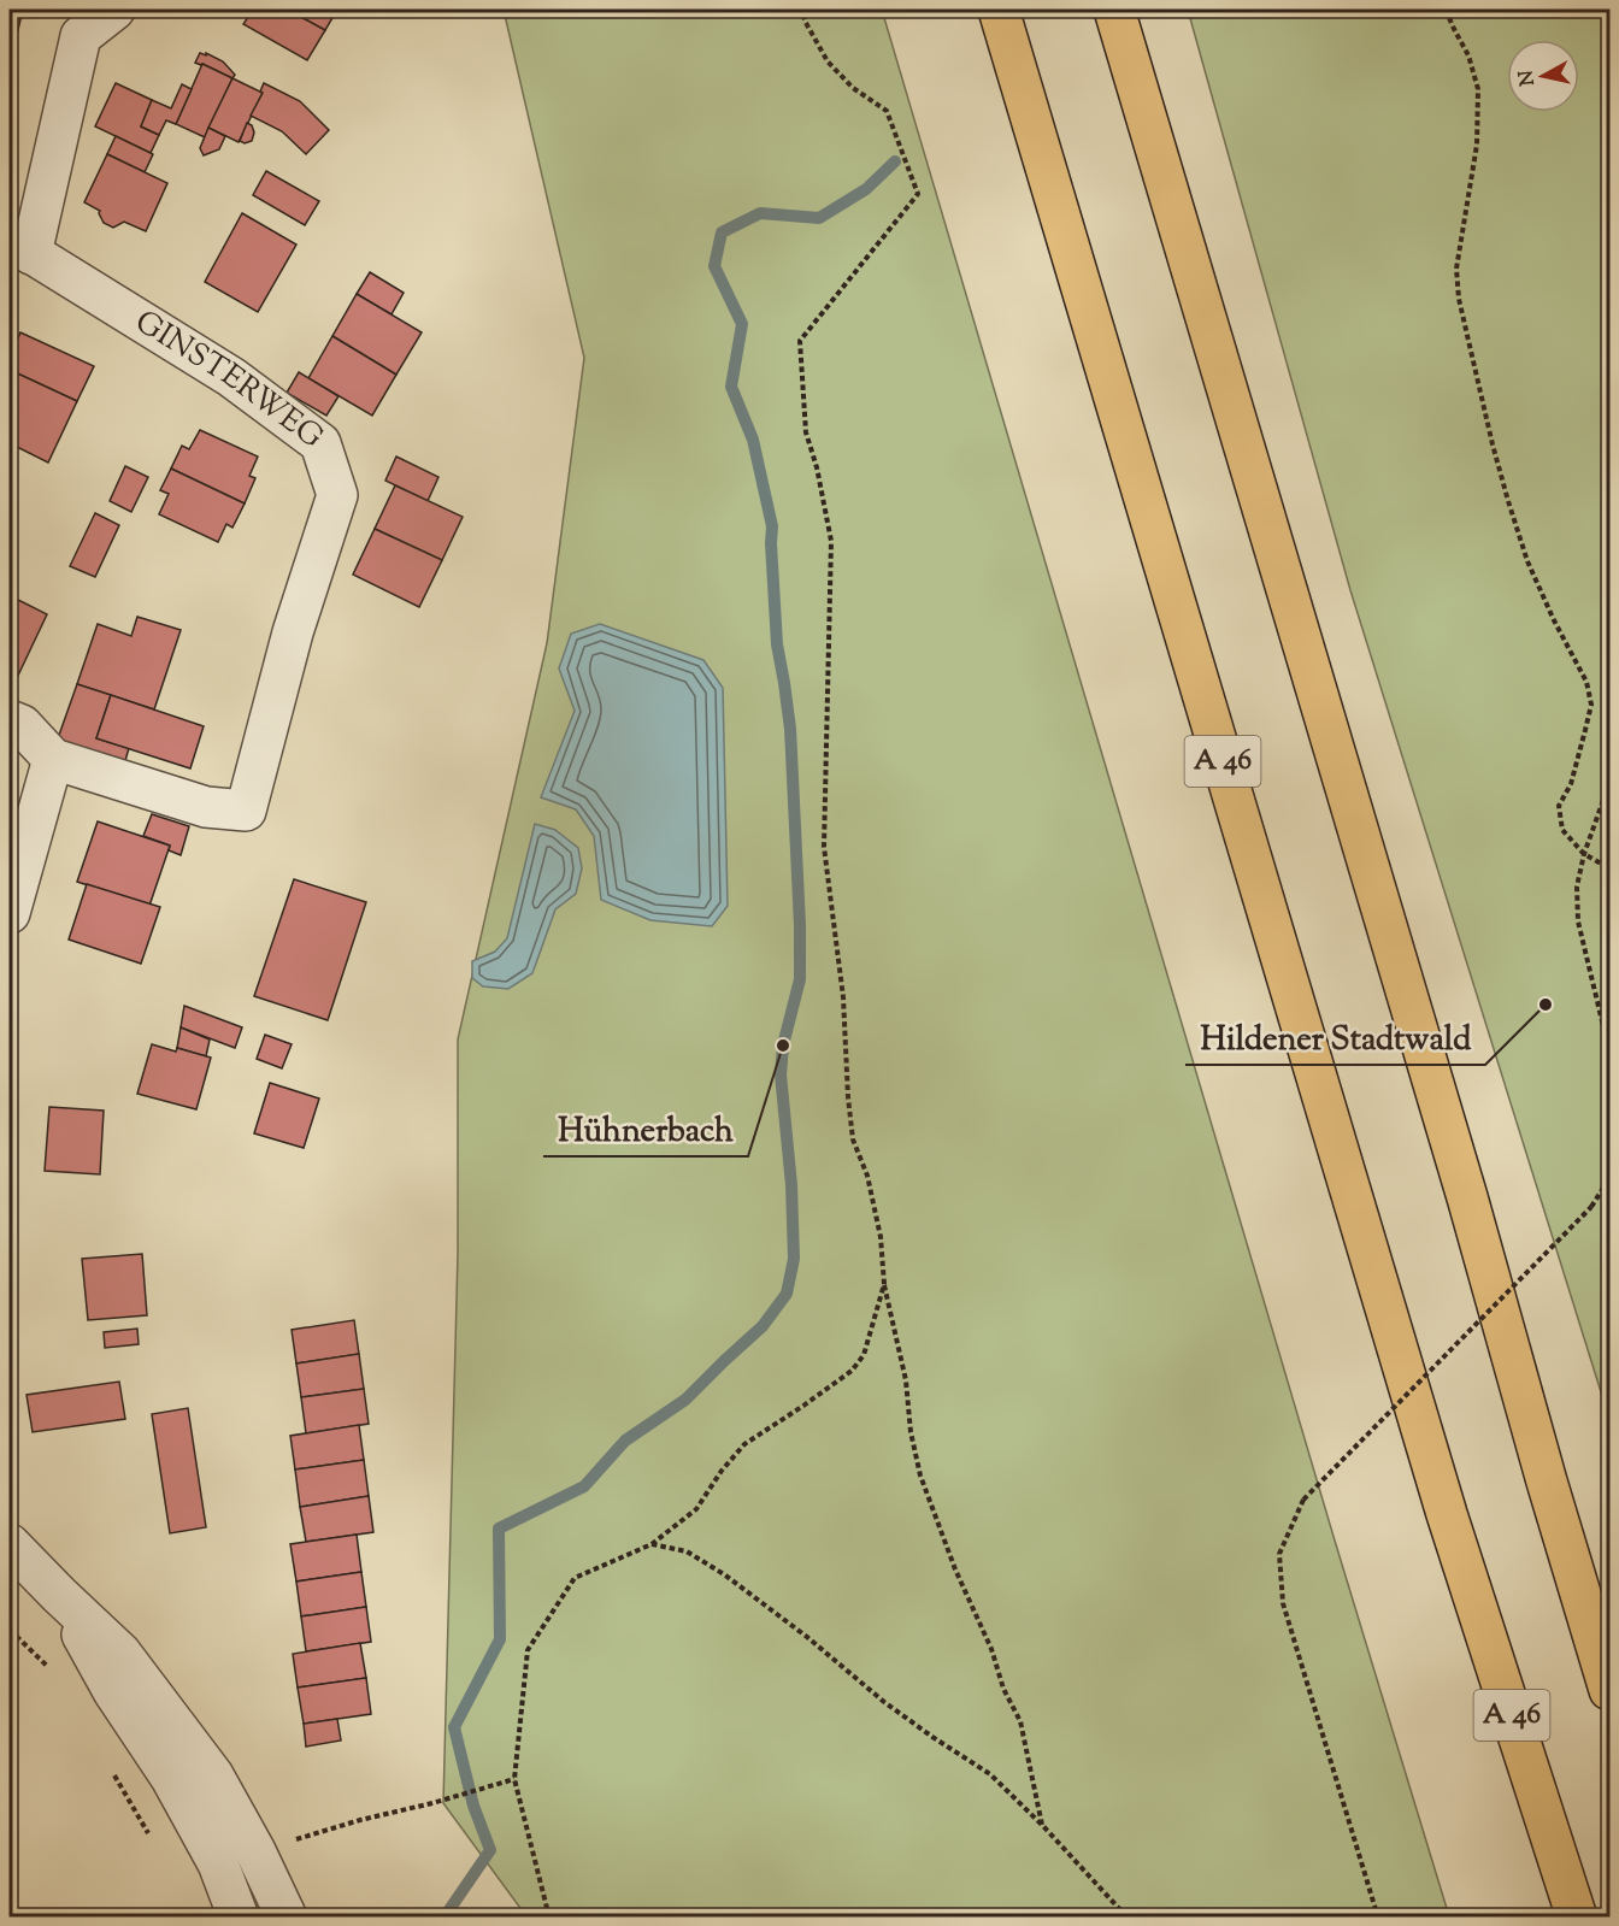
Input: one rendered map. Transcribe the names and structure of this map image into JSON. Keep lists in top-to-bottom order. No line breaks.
{"streets":{"highway":["A 46"],"street":["GINSTERWEG"]},"places":["Hildener Stadtwald","Hühnerbach"],"north":"left"}
